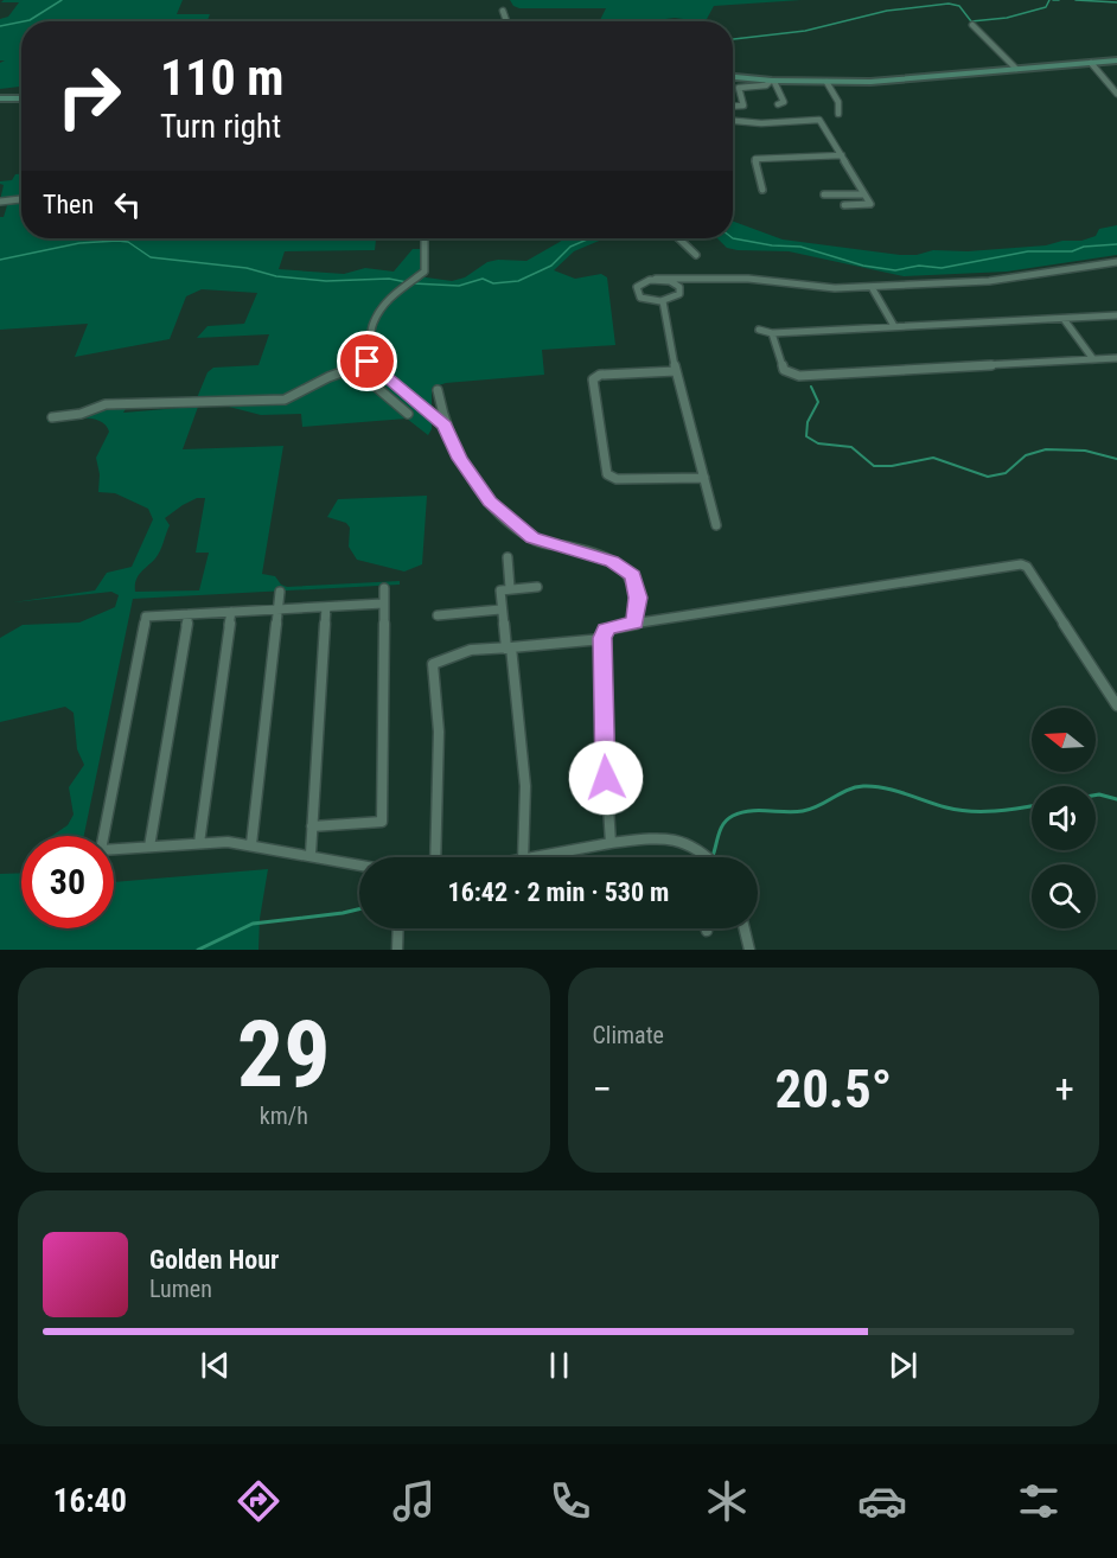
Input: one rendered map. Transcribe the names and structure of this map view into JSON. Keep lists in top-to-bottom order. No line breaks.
{"north":"left","page":{"turn":["110 m","Turn right"],"then":"Then","limit":"30","trip":"16:42 · 2 min · 530 m","tile":[["29","km/h"],"Climate"],"heat":["−","20.5°","+"],"song":["Golden Hour","Lumen"],"tabs":"16:40"}}
